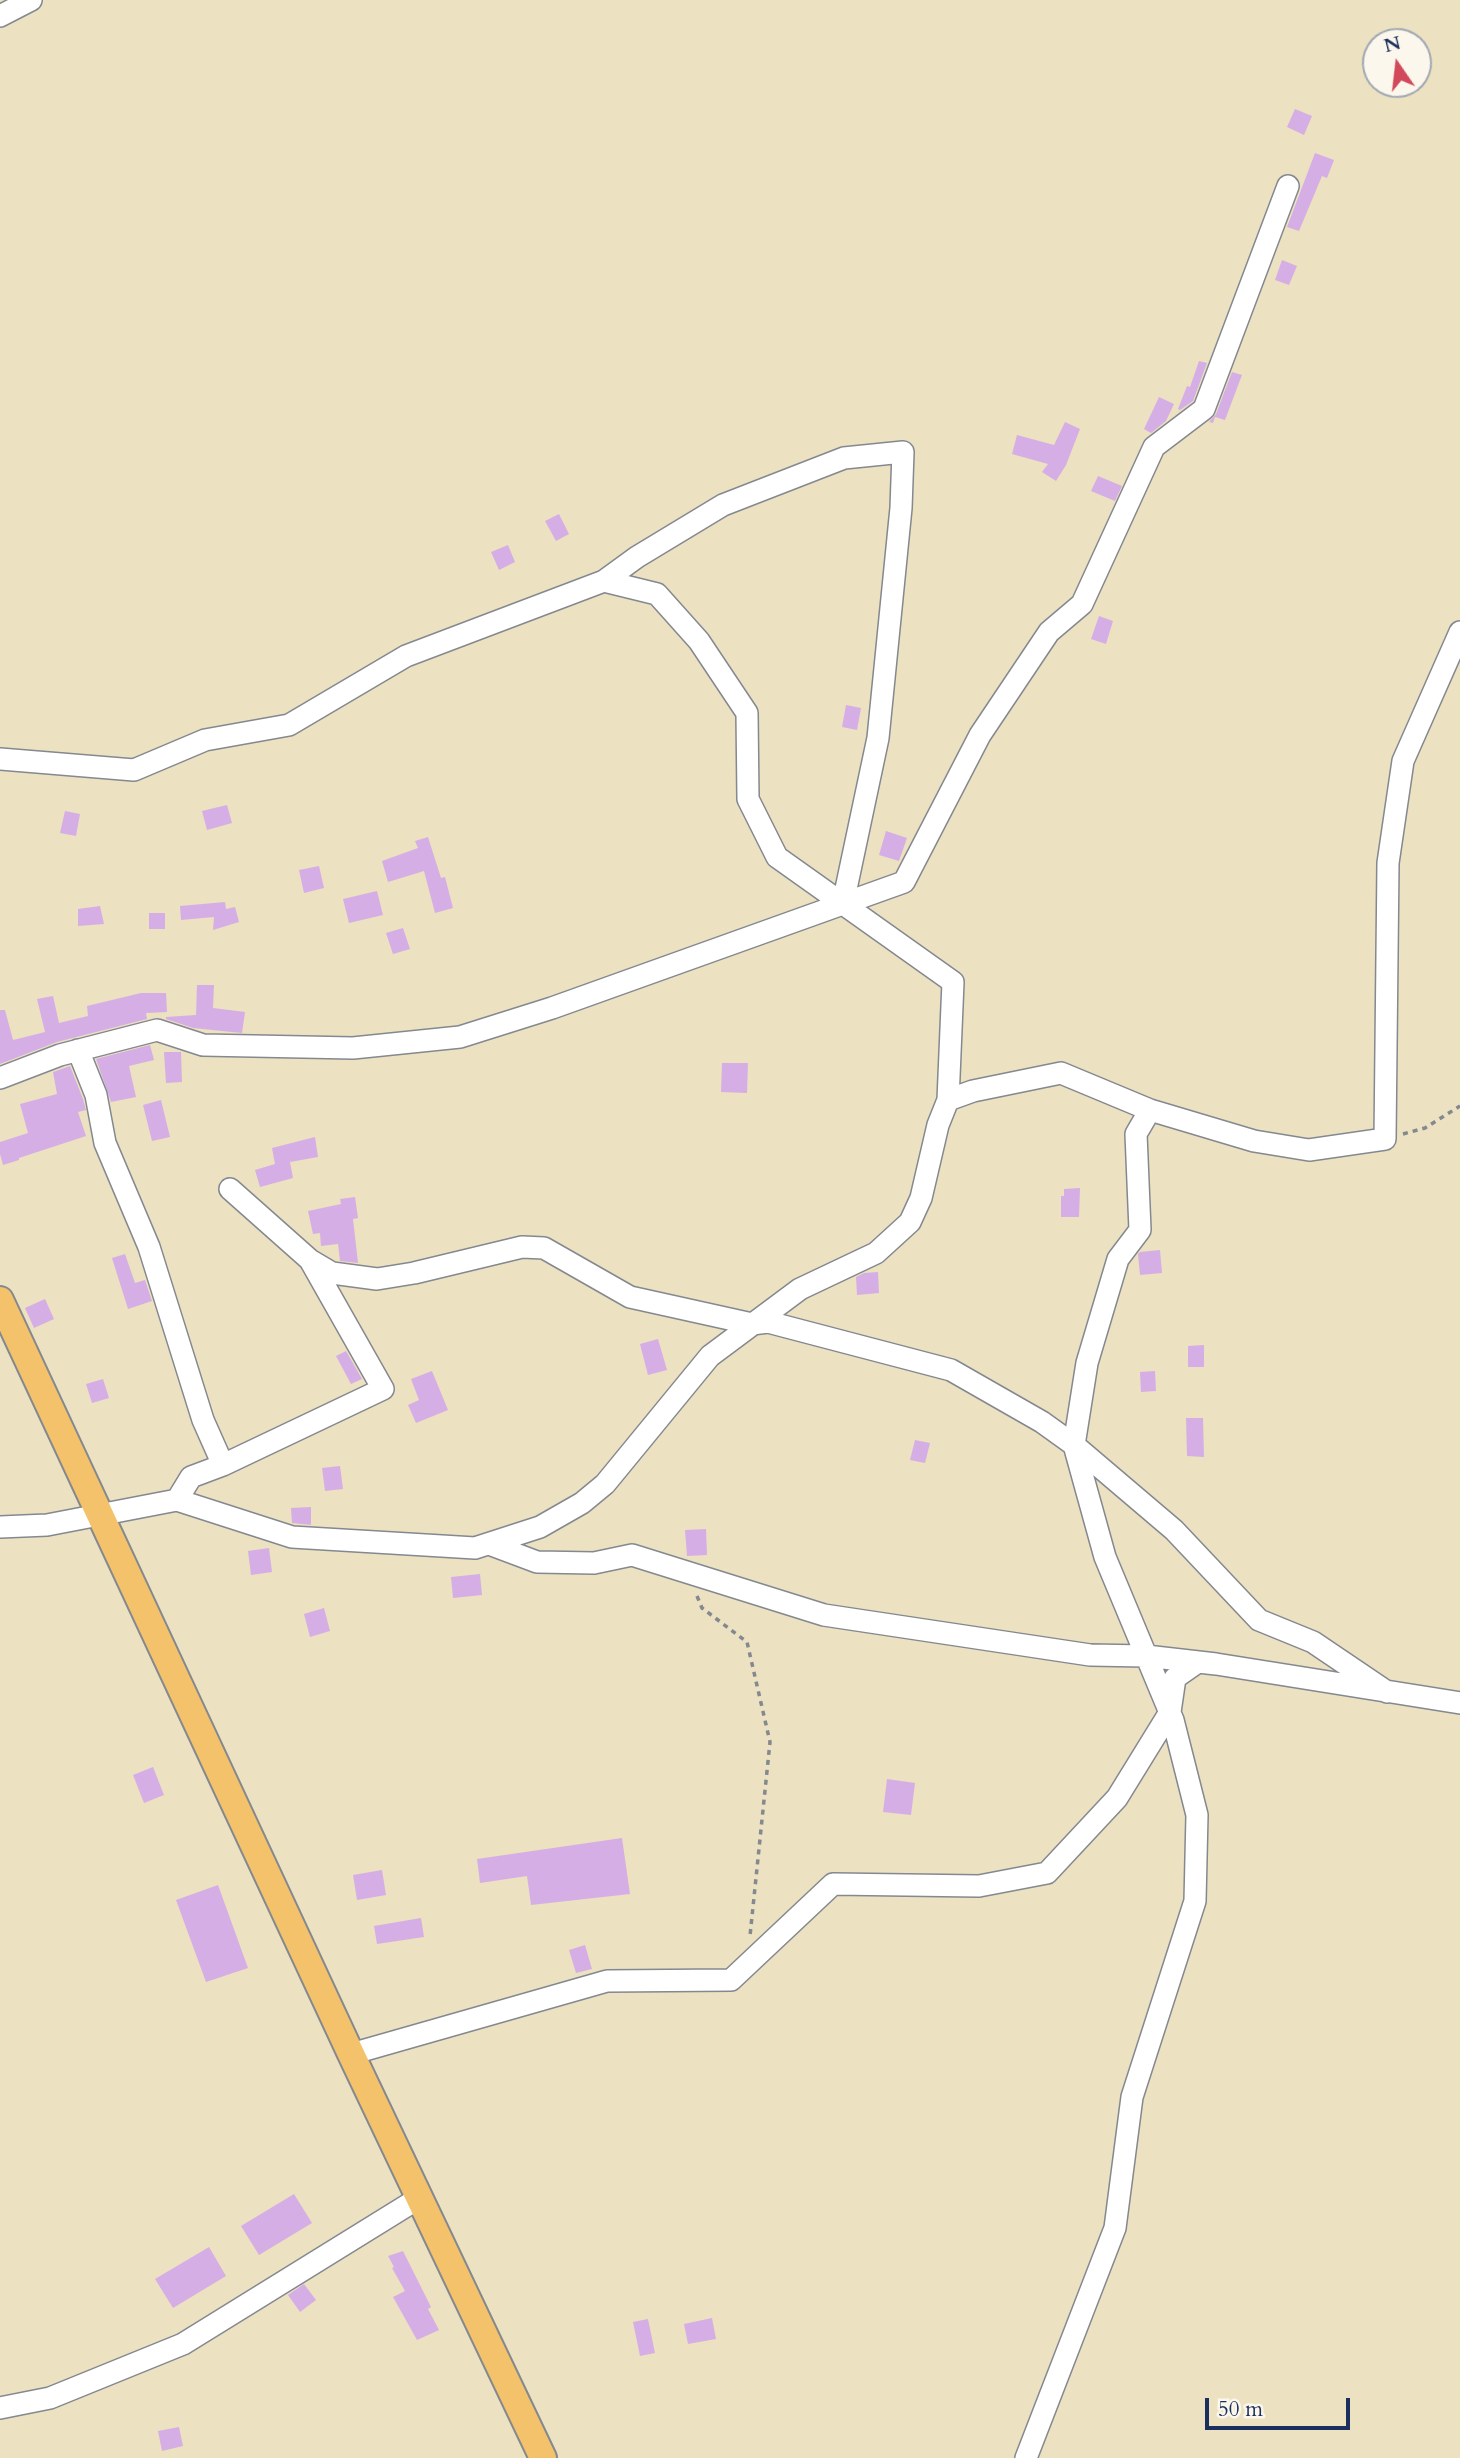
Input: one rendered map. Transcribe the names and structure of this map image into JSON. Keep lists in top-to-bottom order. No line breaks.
{"scale_bar":"50 m","north":"top"}
